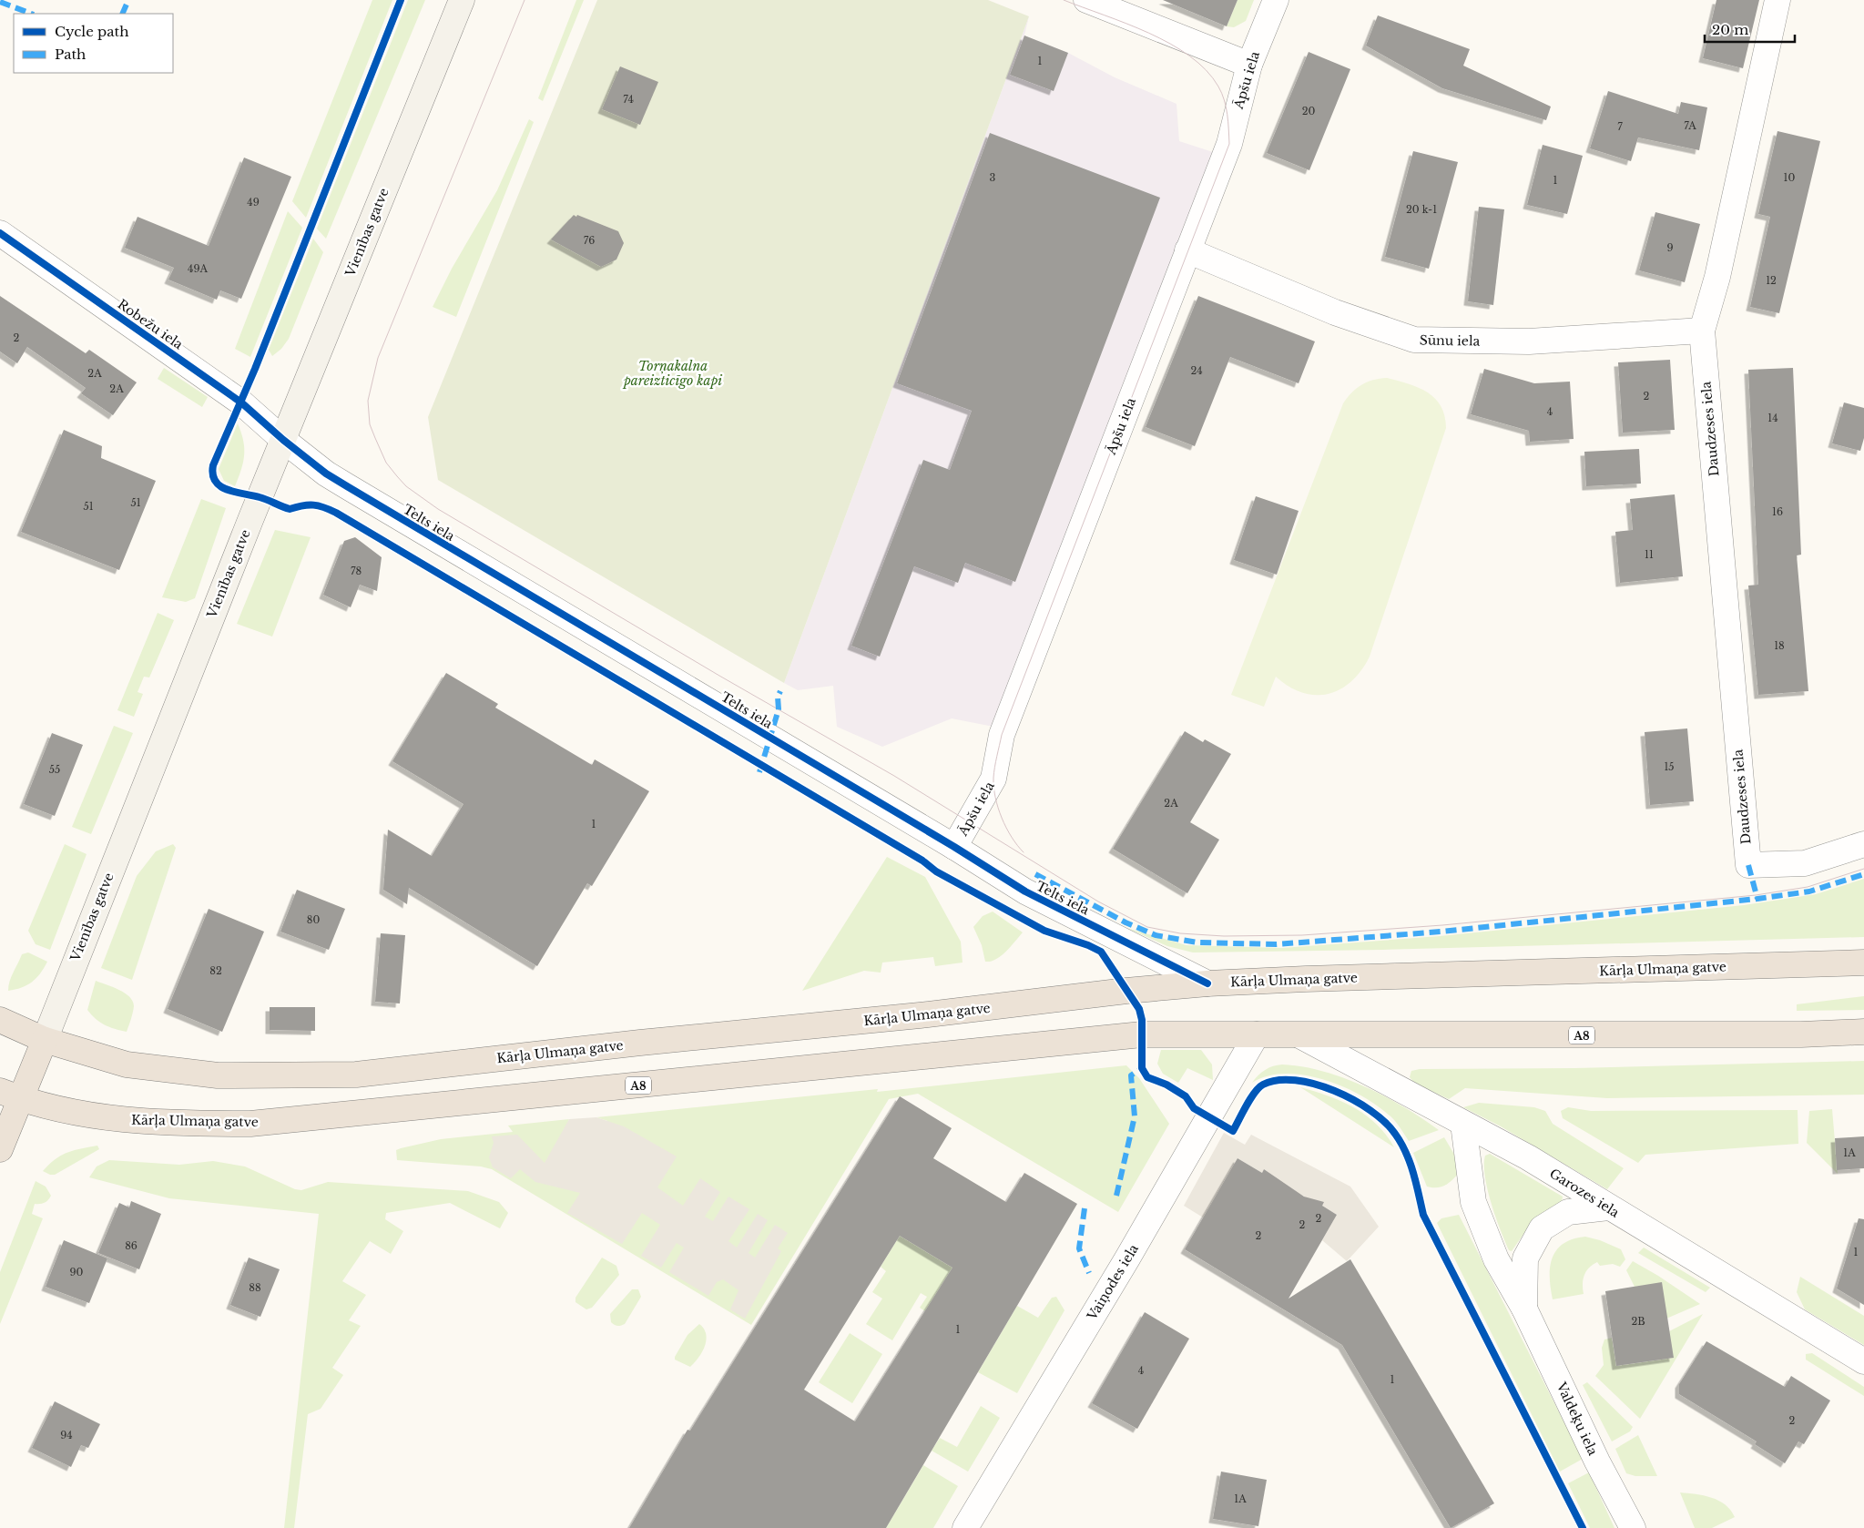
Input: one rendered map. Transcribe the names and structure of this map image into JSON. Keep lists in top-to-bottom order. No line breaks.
{"streets":{"highway":["Vienības gatve","Kārļa Ulmaņa gatve","A8"],"street":["Āpšu iela","Robežu iela","Sūnu iela","Daudzeses iela","Telts iela","Garozes iela","Vaiņodes iela","Valdeķu iela"]},"crossings":[["Āpšu iela","Sūnu iela"],["Āpšu iela","Telts iela"],["Vienības gatve","Robežu iela"],["Vienības gatve","Telts iela"],["Vienības gatve","Kārļa Ulmaņa gatve"],["Robežu iela","Telts iela"],["Sūnu iela","Daudzeses iela"],["Telts iela","Kārļa Ulmaņa gatve"],["Kārļa Ulmaņa gatve","Garozes iela"],["Kārļa Ulmaņa gatve","Vaiņodes iela"],["Garozes iela","Valdeķu iela"]],"parks":["Torņakalna pareizticīgo kapi"],"house_numbers":["1","74","20","7A","7","3","10","1","49","20 k-1","76","9","49A","12","2","24","2A","2A","2","4","14","51","51","16","11","78","18","15","55","2A","1","80","82","1A","2","2","2","86","1","90","88","2B","1","4","1","2","94","1A"],"legend":["Cycle path","Path"],"scale_bar":"20 m"}
